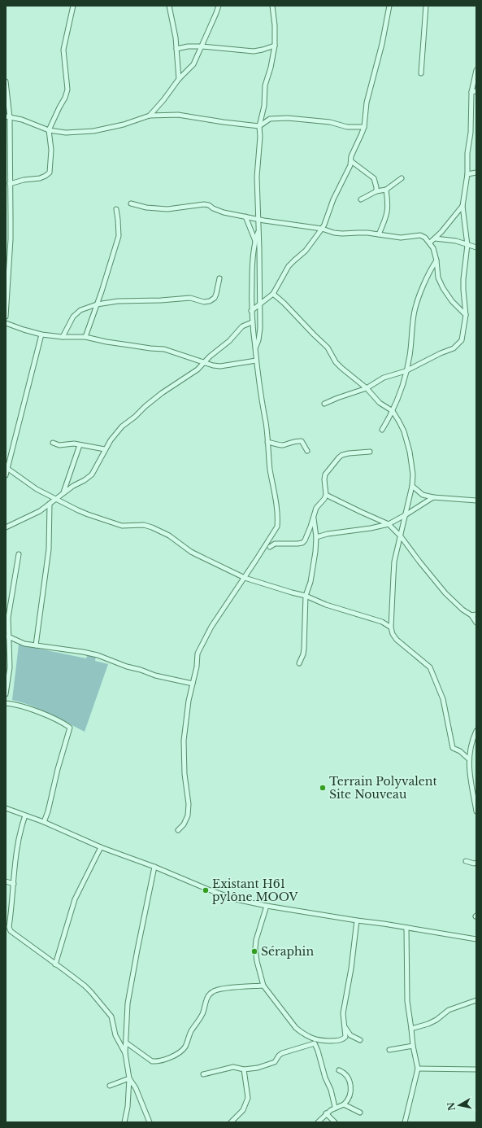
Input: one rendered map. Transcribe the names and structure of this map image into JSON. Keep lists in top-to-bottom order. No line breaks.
{"places":["Terrain Polyvalent Site Nouveau","Existant H61 pylône MOOV","Séraphin"],"north":"left"}
